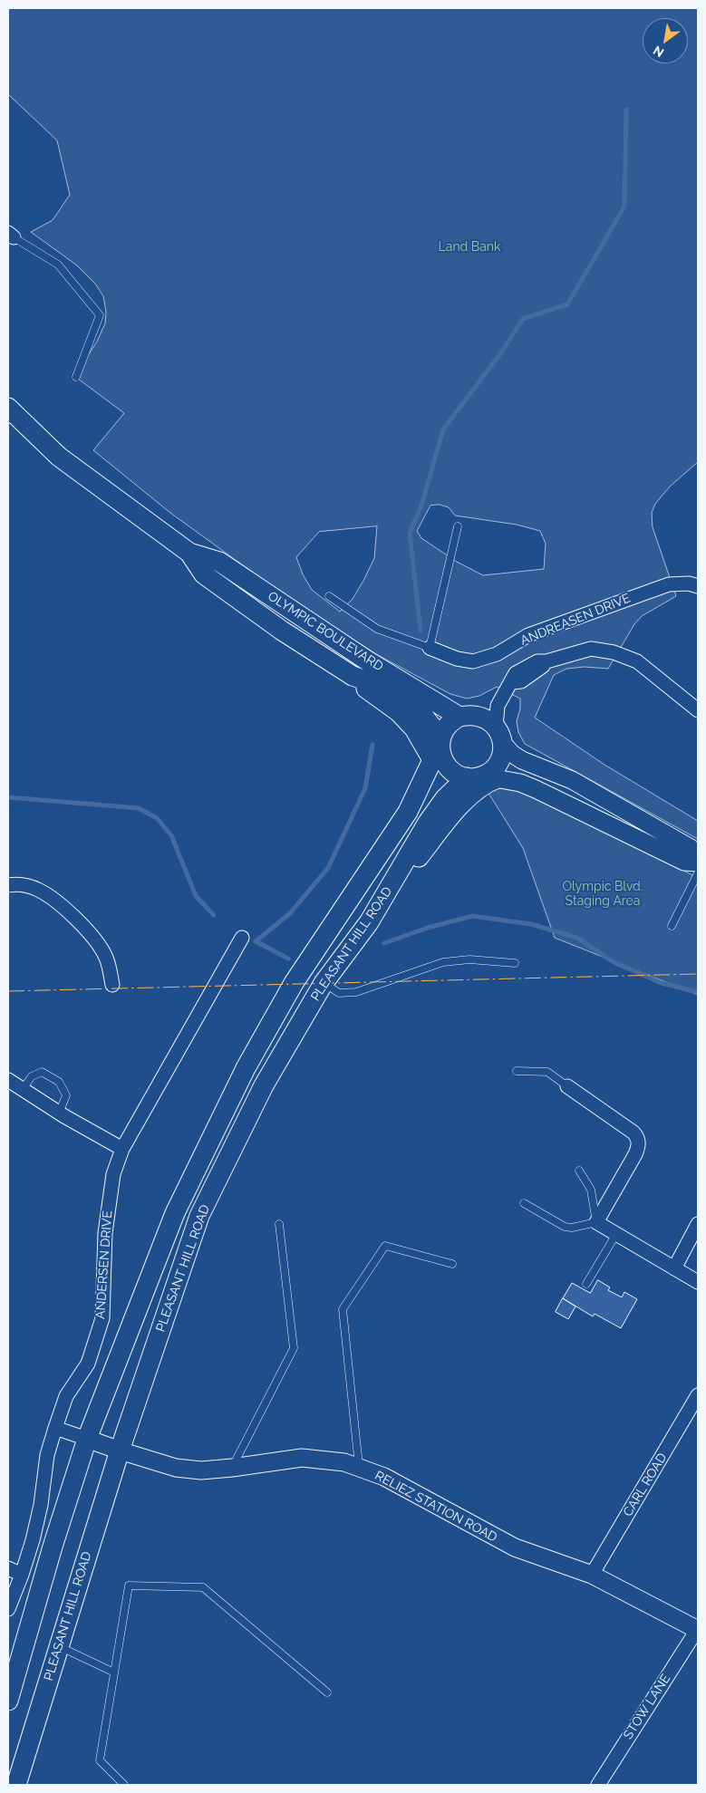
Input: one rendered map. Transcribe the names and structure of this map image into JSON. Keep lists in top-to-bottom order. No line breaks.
{"streets":{"main road":["OLYMPIC BOULEVARD","PLEASANT HILL ROAD"],"street":["ANDREASEN DRIVE","ANDERSEN DRIVE","CARL ROAD","RELIEZ STATION ROAD","STOW LANE"]},"crossings":[["OLYMPIC BOULEVARD","PLEASANT HILL ROAD"],["PLEASANT HILL ROAD","RELIEZ STATION ROAD"],["ANDERSEN DRIVE","RELIEZ STATION ROAD"],["CARL ROAD","RELIEZ STATION ROAD"],["RELIEZ STATION ROAD","STOW LANE"]],"parks":["Land Bank","Olympic Blvd. Staging Area"],"north":"bottom left"}
